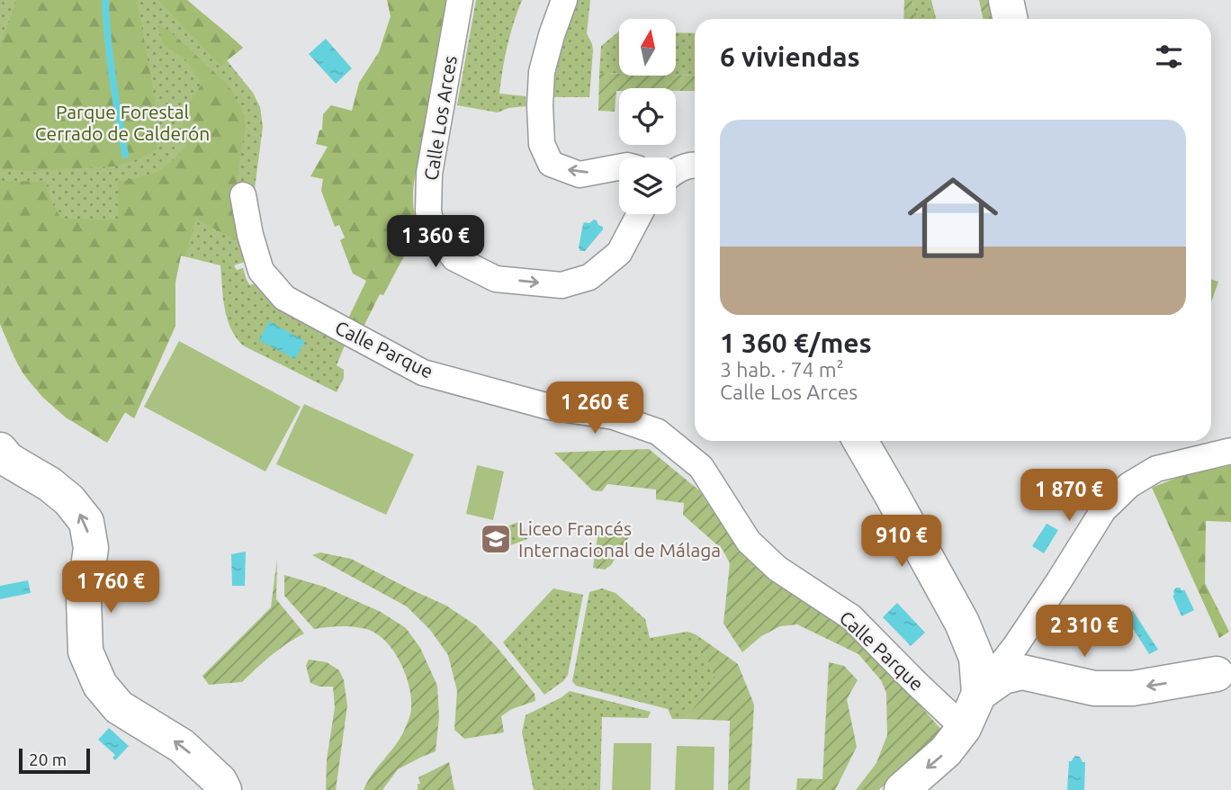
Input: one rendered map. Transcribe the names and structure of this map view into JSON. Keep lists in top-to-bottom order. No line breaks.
{"streets":{"street":["Calle Los Arces","Calle Parque"]},"parks":["Parque Forestal Cerrado de Calderón"],"places":{"school or university":["Liceo Francés Internacional de Málaga"]},"scale_bar":"20 m","north":"top","page":{"heading":"6 viviendas","list":[{"name":"1 360 €/mes","note":"3 hab. · 74 m² · Calle Los Arces"}],"price":["1 360 €","1 260 €","1 870 €","910 €","1 760 €","2 310 €"],"scale":"20 m"}}
